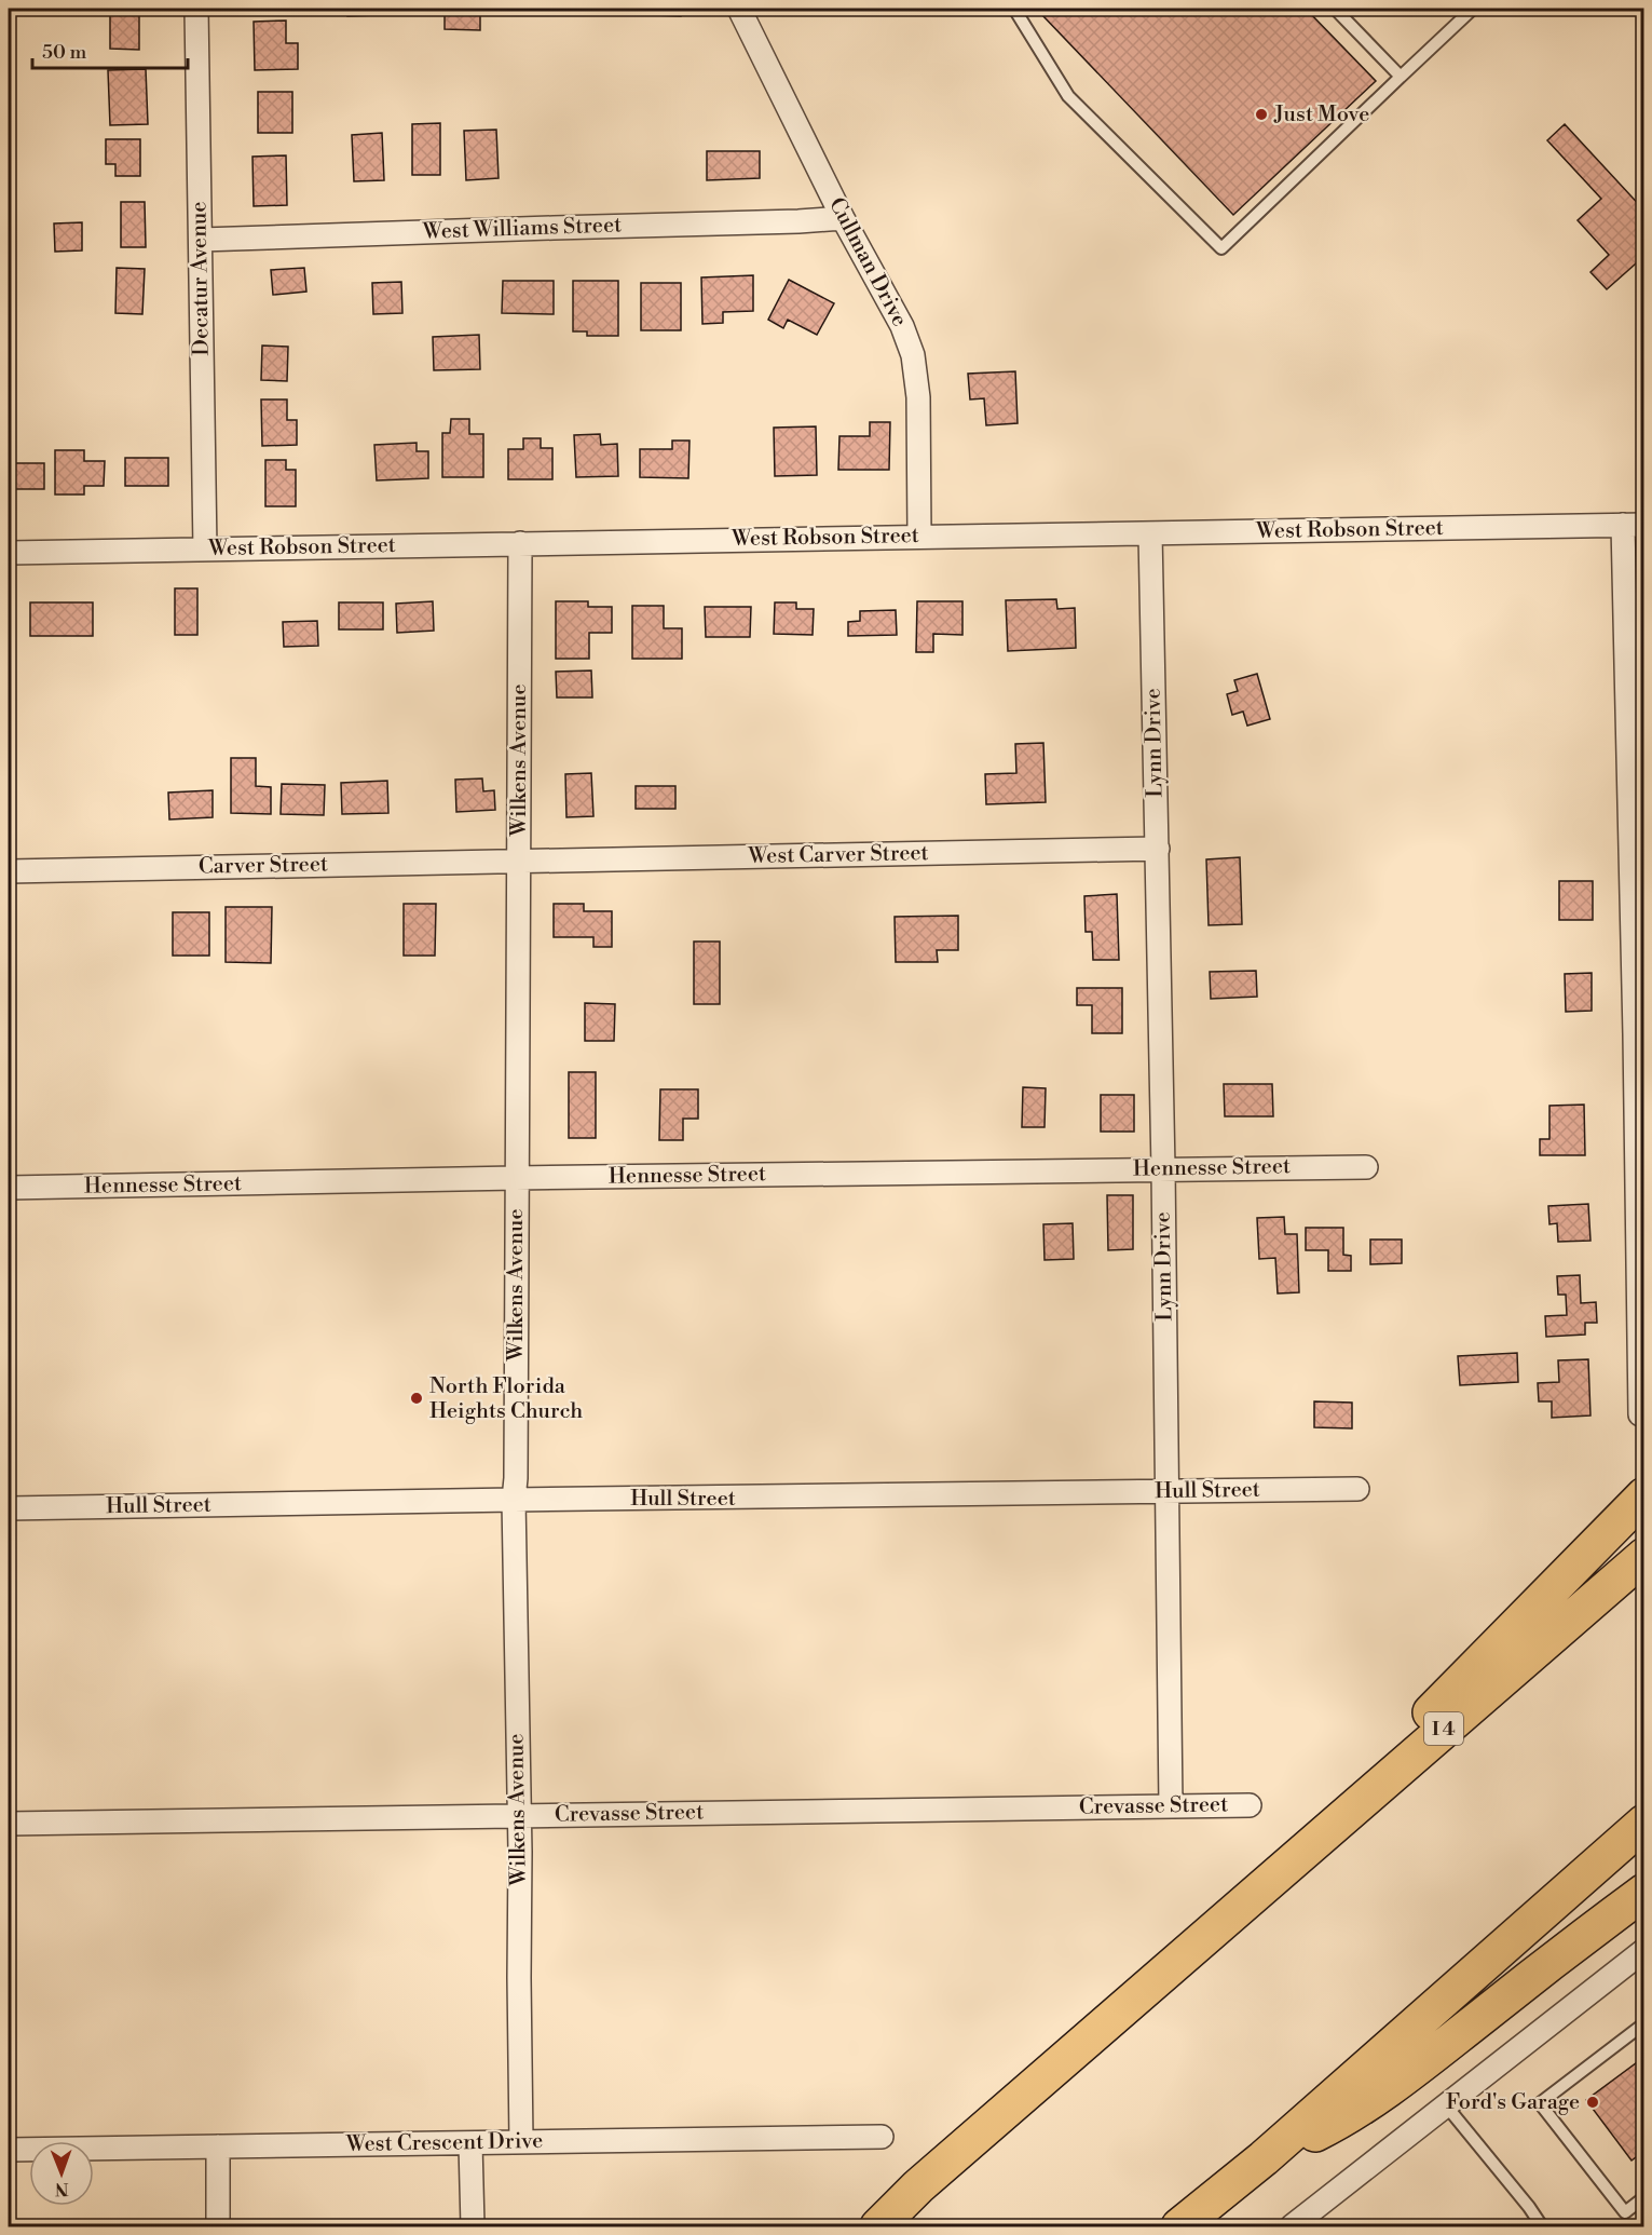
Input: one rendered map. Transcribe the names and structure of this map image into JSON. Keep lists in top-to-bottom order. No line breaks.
{"streets":{"highway":["I 4"],"street":["West Williams Street","Cullman Drive","Decatur Avenue","West Robson Street","Lynn Drive","Wilkens Avenue","West Carver Street","Carver Street","Hennesse Street","Hull Street","Crevasse Street","West Crescent Drive"]},"crossings":[["West Williams Street","Cullman Drive"],["West Williams Street","Decatur Avenue"],["Cullman Drive","West Robson Street"],["Decatur Avenue","West Robson Street"],["West Robson Street","Lynn Drive"],["West Robson Street","Wilkens Avenue"],["Lynn Drive","West Carver Street"],["Lynn Drive","Hennesse Street"],["Lynn Drive","Hull Street"],["Lynn Drive","Crevasse Street"],["Wilkens Avenue","West Carver Street"],["Wilkens Avenue","Carver Street"],["Wilkens Avenue","Hennesse Street"],["Wilkens Avenue","Hull Street"],["Wilkens Avenue","Crevasse Street"],["Wilkens Avenue","West Crescent Drive"],["West Carver Street","Carver Street"]],"places":["Just Move","North Florida Heights Church","Ford's Garage"],"scale_bar":"50 m","north":"bottom"}
